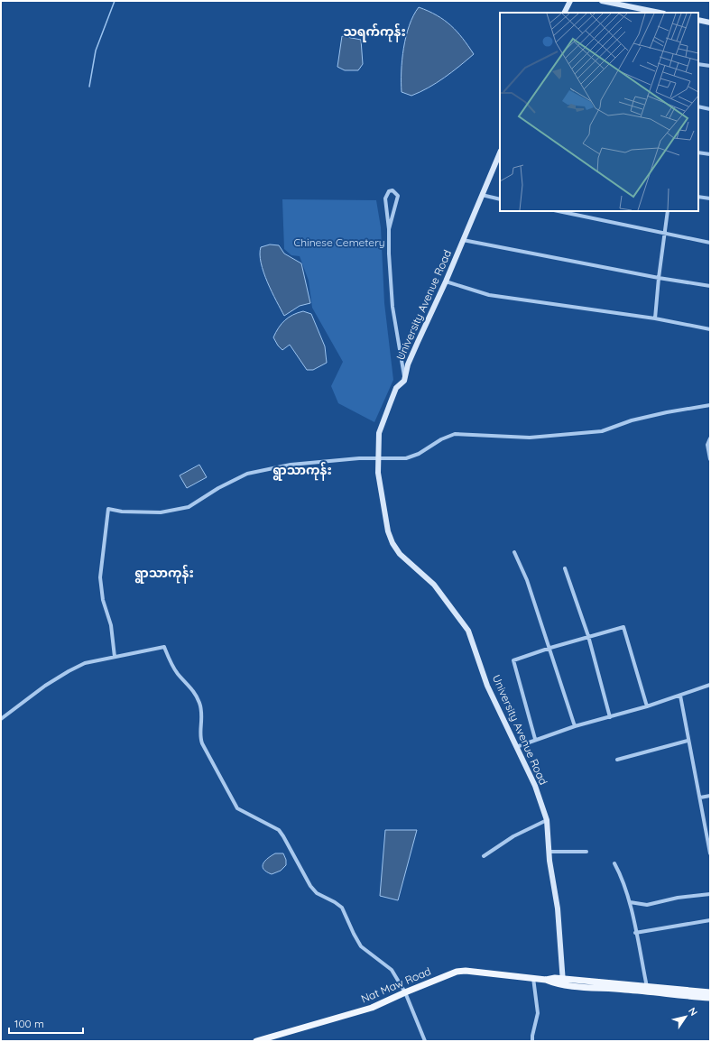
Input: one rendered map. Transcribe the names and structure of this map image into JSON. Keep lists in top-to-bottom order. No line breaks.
{"streets":{"main road":["University Avenue Road","Nat Maw Road"]},"crossings":[["University Avenue Road","Nat Maw Road"]],"districts":["သရက်ကုန်း","ရွာသာကုန်း","ရွာသာကုန်း"],"parks":["Chinese Cemetery"],"scale_bar":"100 m","north":"top right"}
